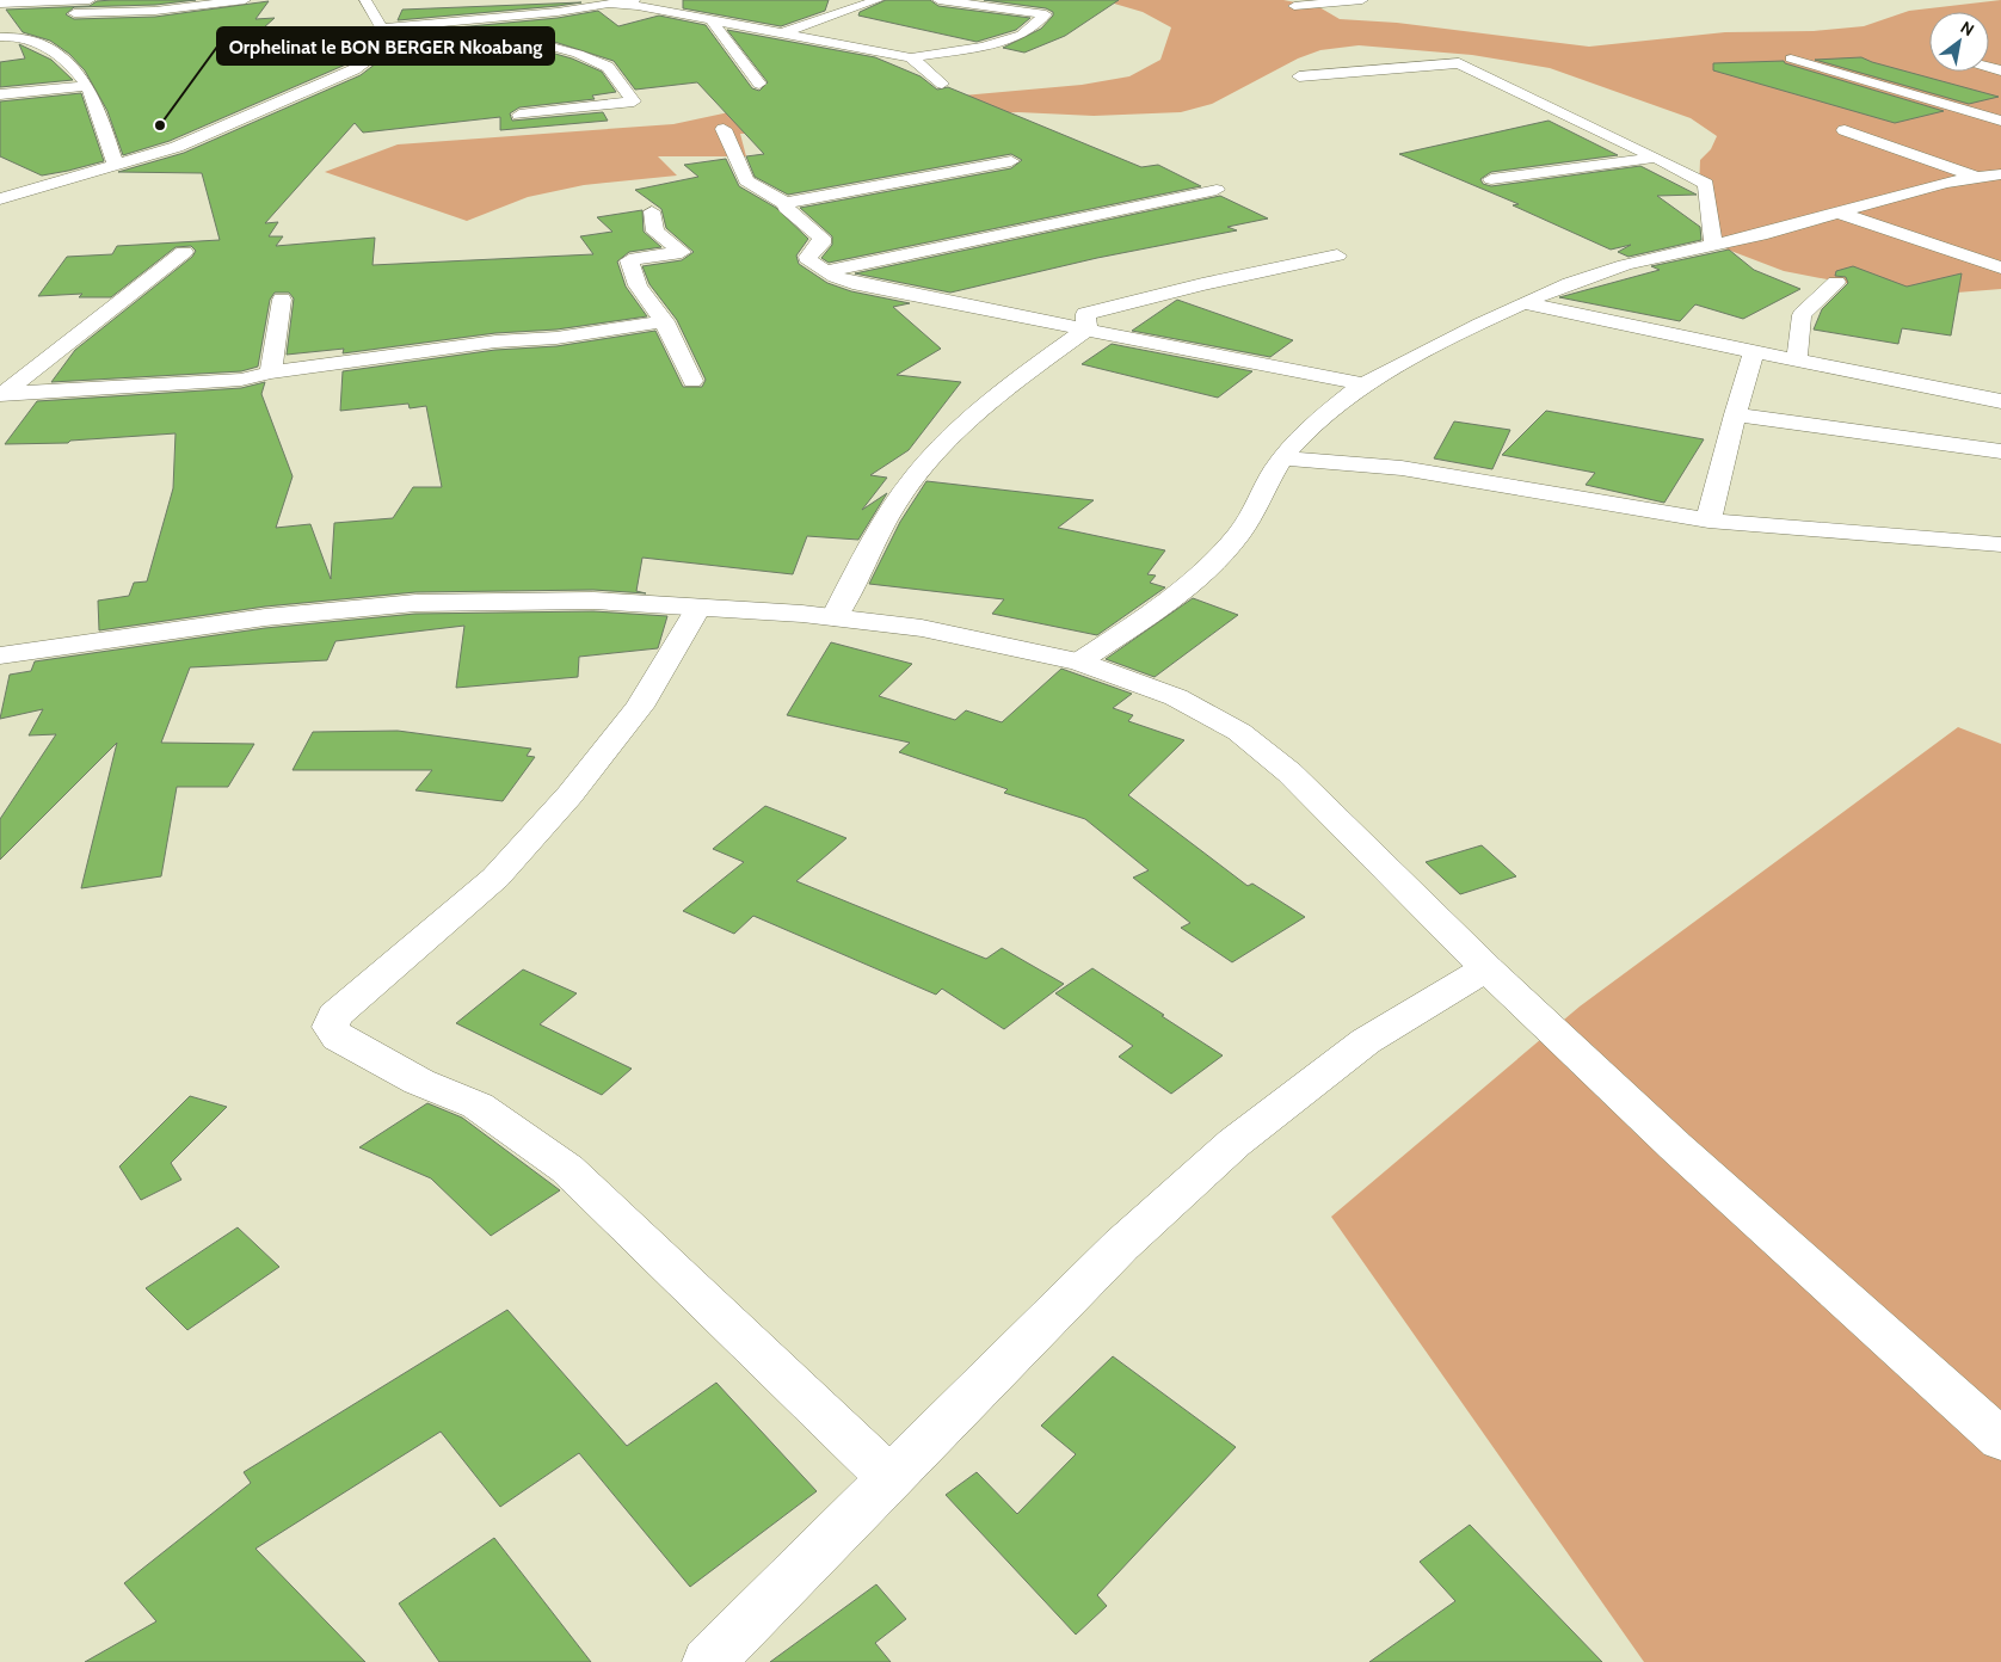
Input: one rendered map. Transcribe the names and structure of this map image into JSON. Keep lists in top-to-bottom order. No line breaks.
{"places":["Orphelinat le BON BERGER Nkoabang"],"north":"top right"}
